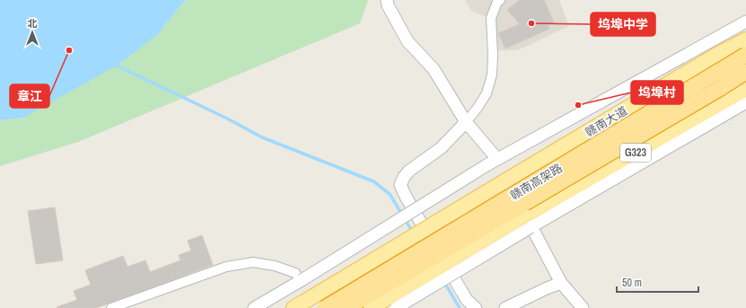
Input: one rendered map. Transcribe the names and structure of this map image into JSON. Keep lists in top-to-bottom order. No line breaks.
{"streets":{"highway":["赣南高架路"],"main road":["赣南大道","G323"]},"places":["坞埠中学","章江","坞埠村"],"scale_bar":"50 m","north":"top"}
